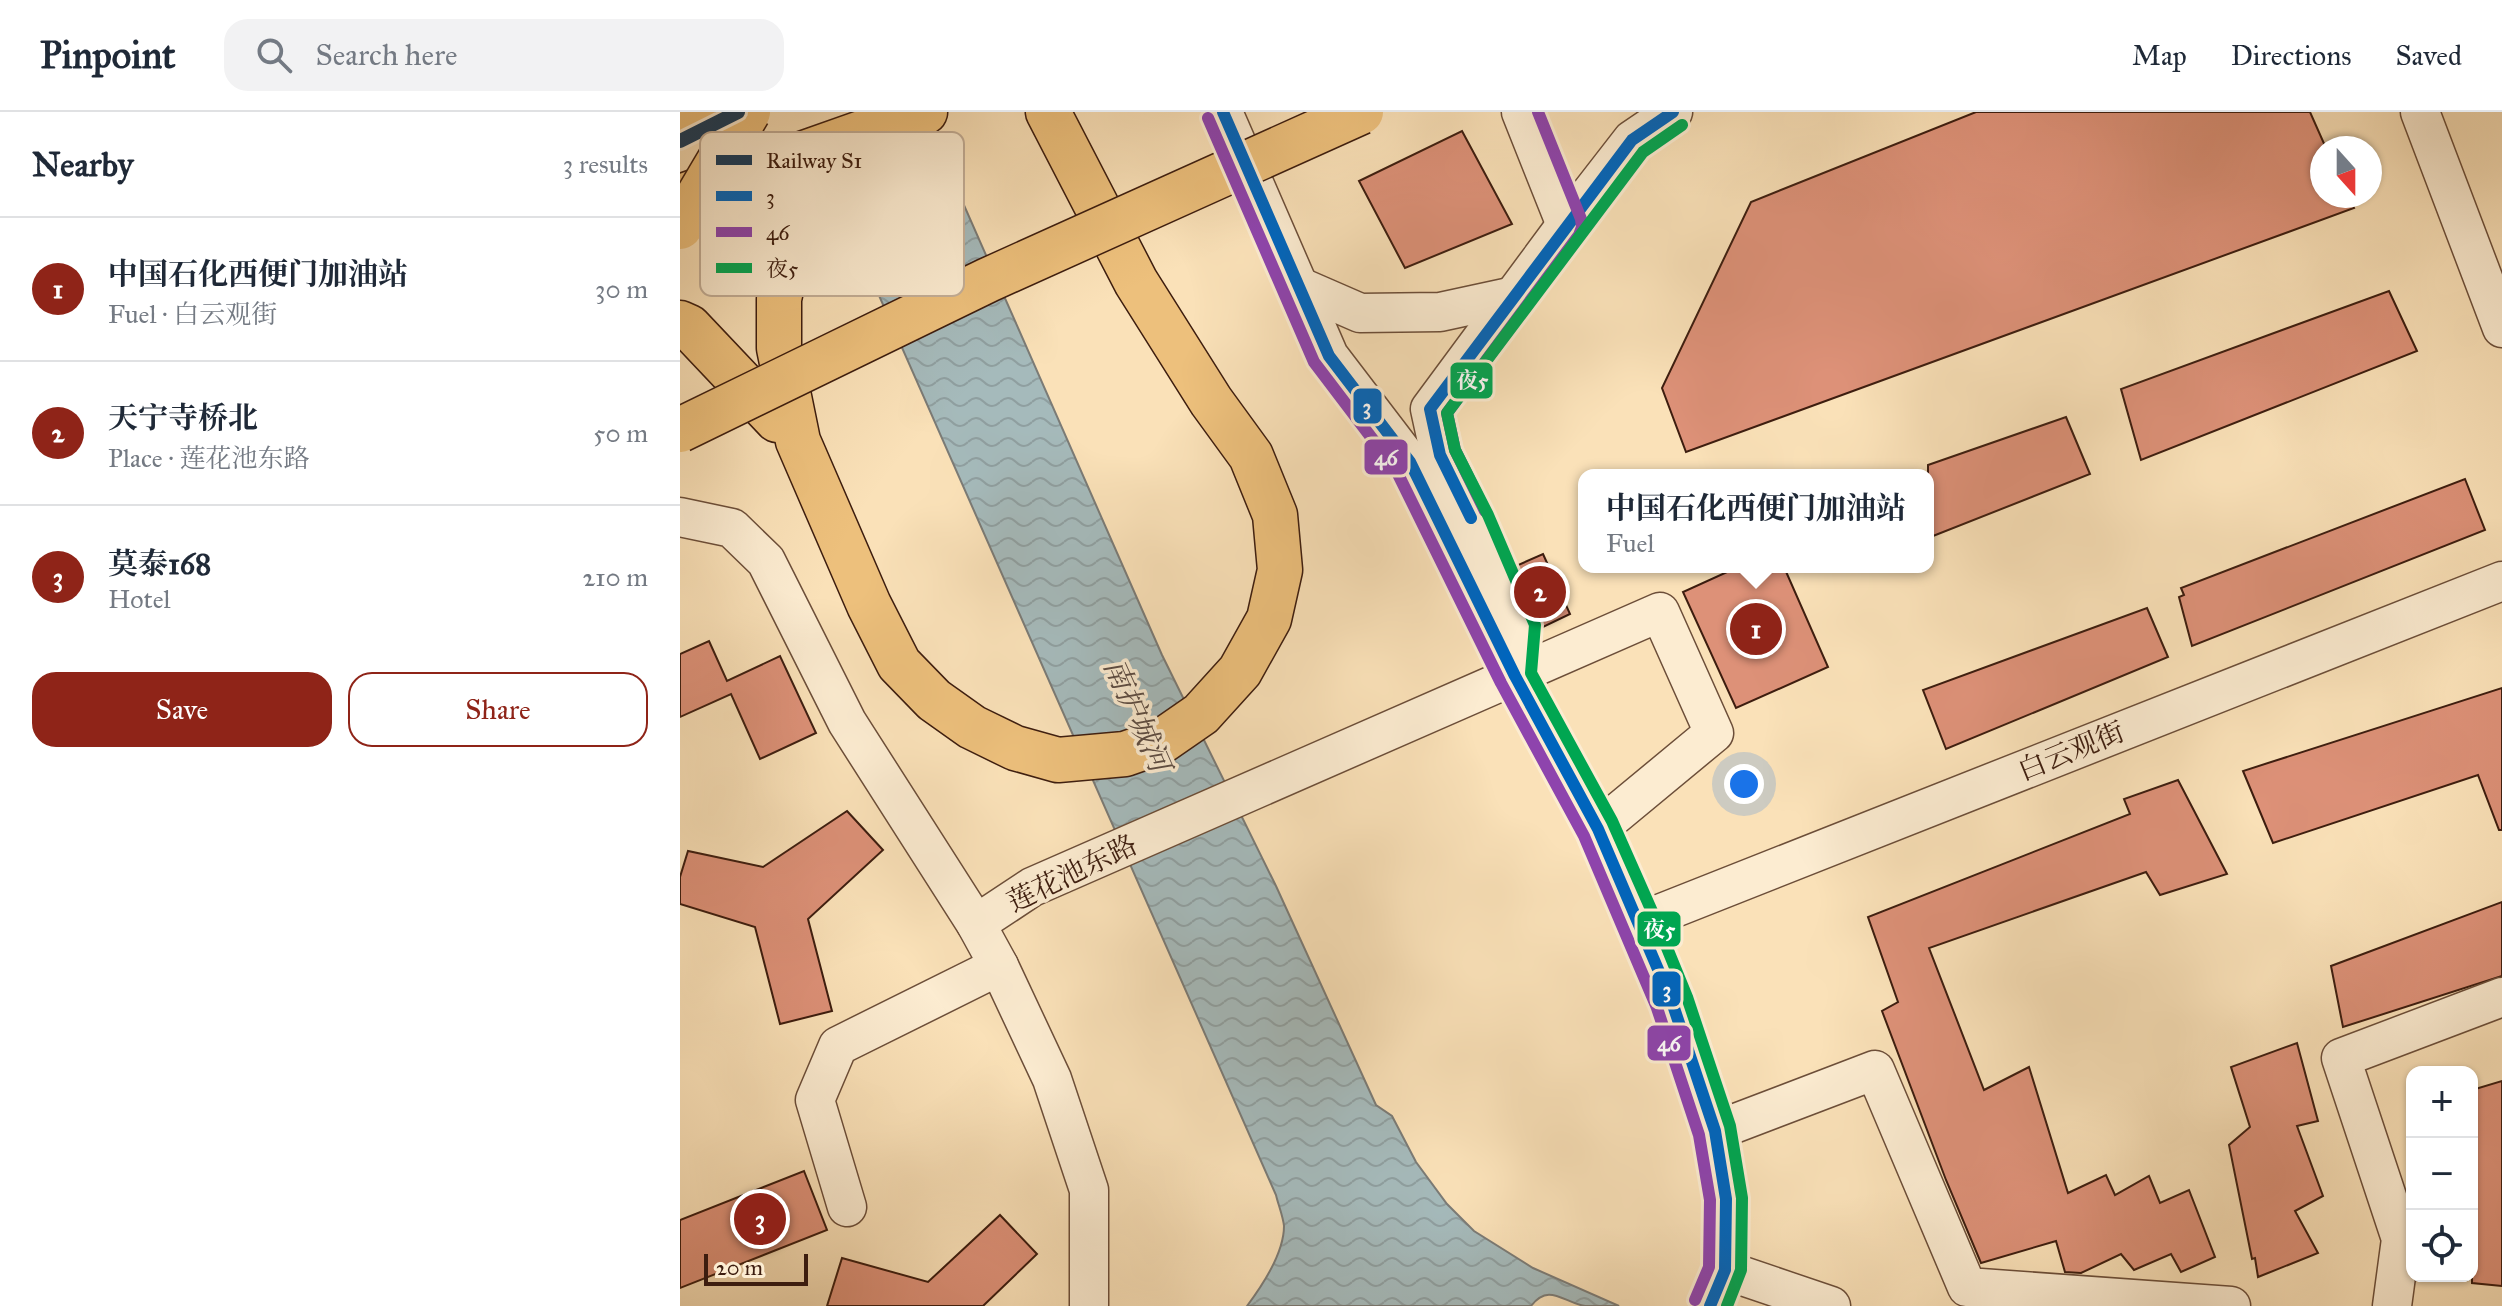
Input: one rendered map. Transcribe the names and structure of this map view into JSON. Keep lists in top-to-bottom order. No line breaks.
{"streets":{"street":["白云观街","莲花池东路"]},"water":["南护城河"],"lines":["rail line S1","transit line 3","transit line 46","transit line 夜5"],"legend":["Railway S1","3","46","夜5"],"scale_bar":"20 m","north":"bottom","page":{"header":"Pinpoint","search":"Search here","nav":["Map","Directions","Saved"],"heading":["Nearby","3 results"],"list":[{"mark":"1","name":"中国石化西便门加油站","note":"Fuel · 白云观街","value":"30 m"},{"mark":"2","name":"天宁寺桥北","note":"Place · 莲花池东路","value":"50 m"},{"mark":"3","name":"莫泰168","note":"Hotel","value":"210 m"}],"popup":["中国石化西便门加油站","Fuel"],"pins":["2","1","3"],"buttons":["Save","Share"],"map_buttons":["+","−"],"scale":"20 m"}}
